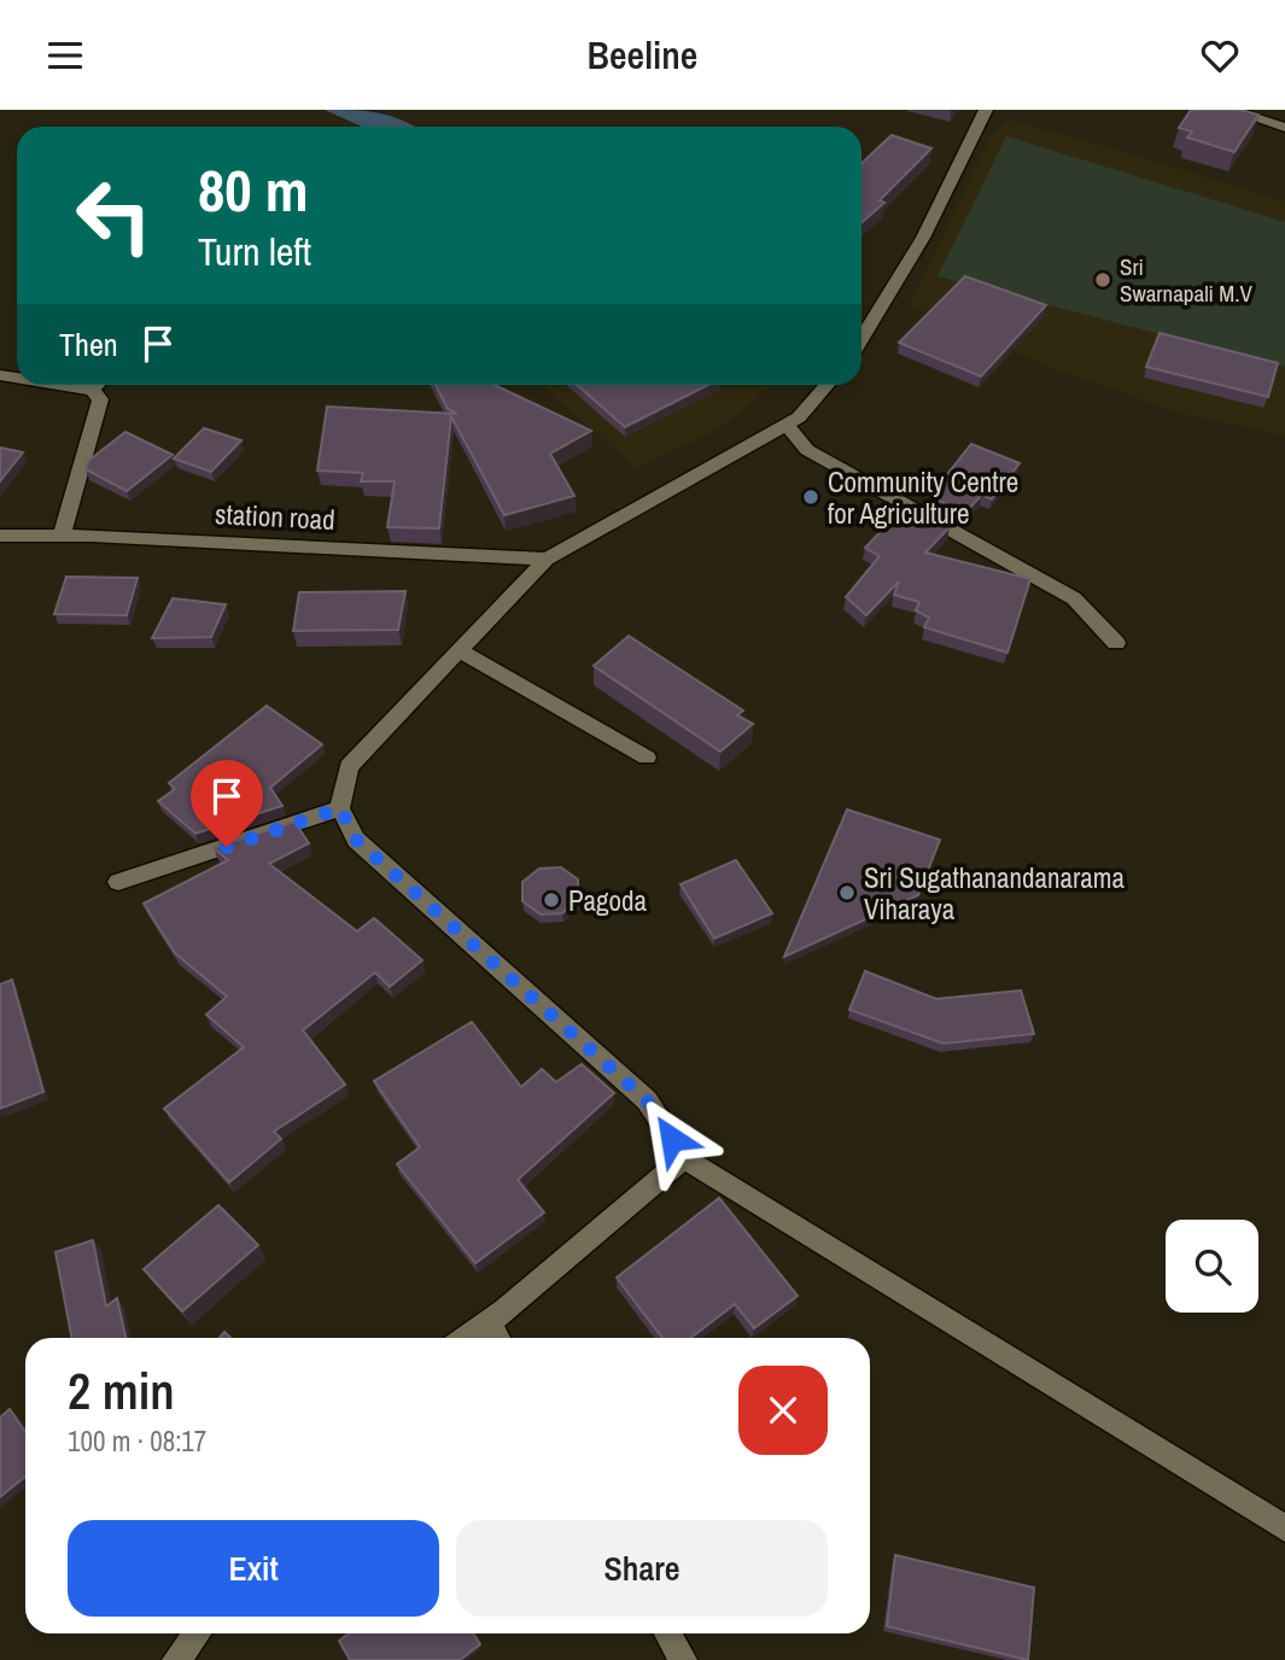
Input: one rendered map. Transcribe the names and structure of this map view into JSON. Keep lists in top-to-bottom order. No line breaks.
{"streets":{"street":["station road"]},"places":["Sri Swarnapali M.V","Community Centre for Agriculture","Sri Sugathanandanarama Viharaya","Pagoda"],"page":{"header":"Beeline","turn":["80 m","Turn left"],"then":"Then","heading":["2 min","100 m · 08:17"],"buttons":["Exit","Share"]}}
